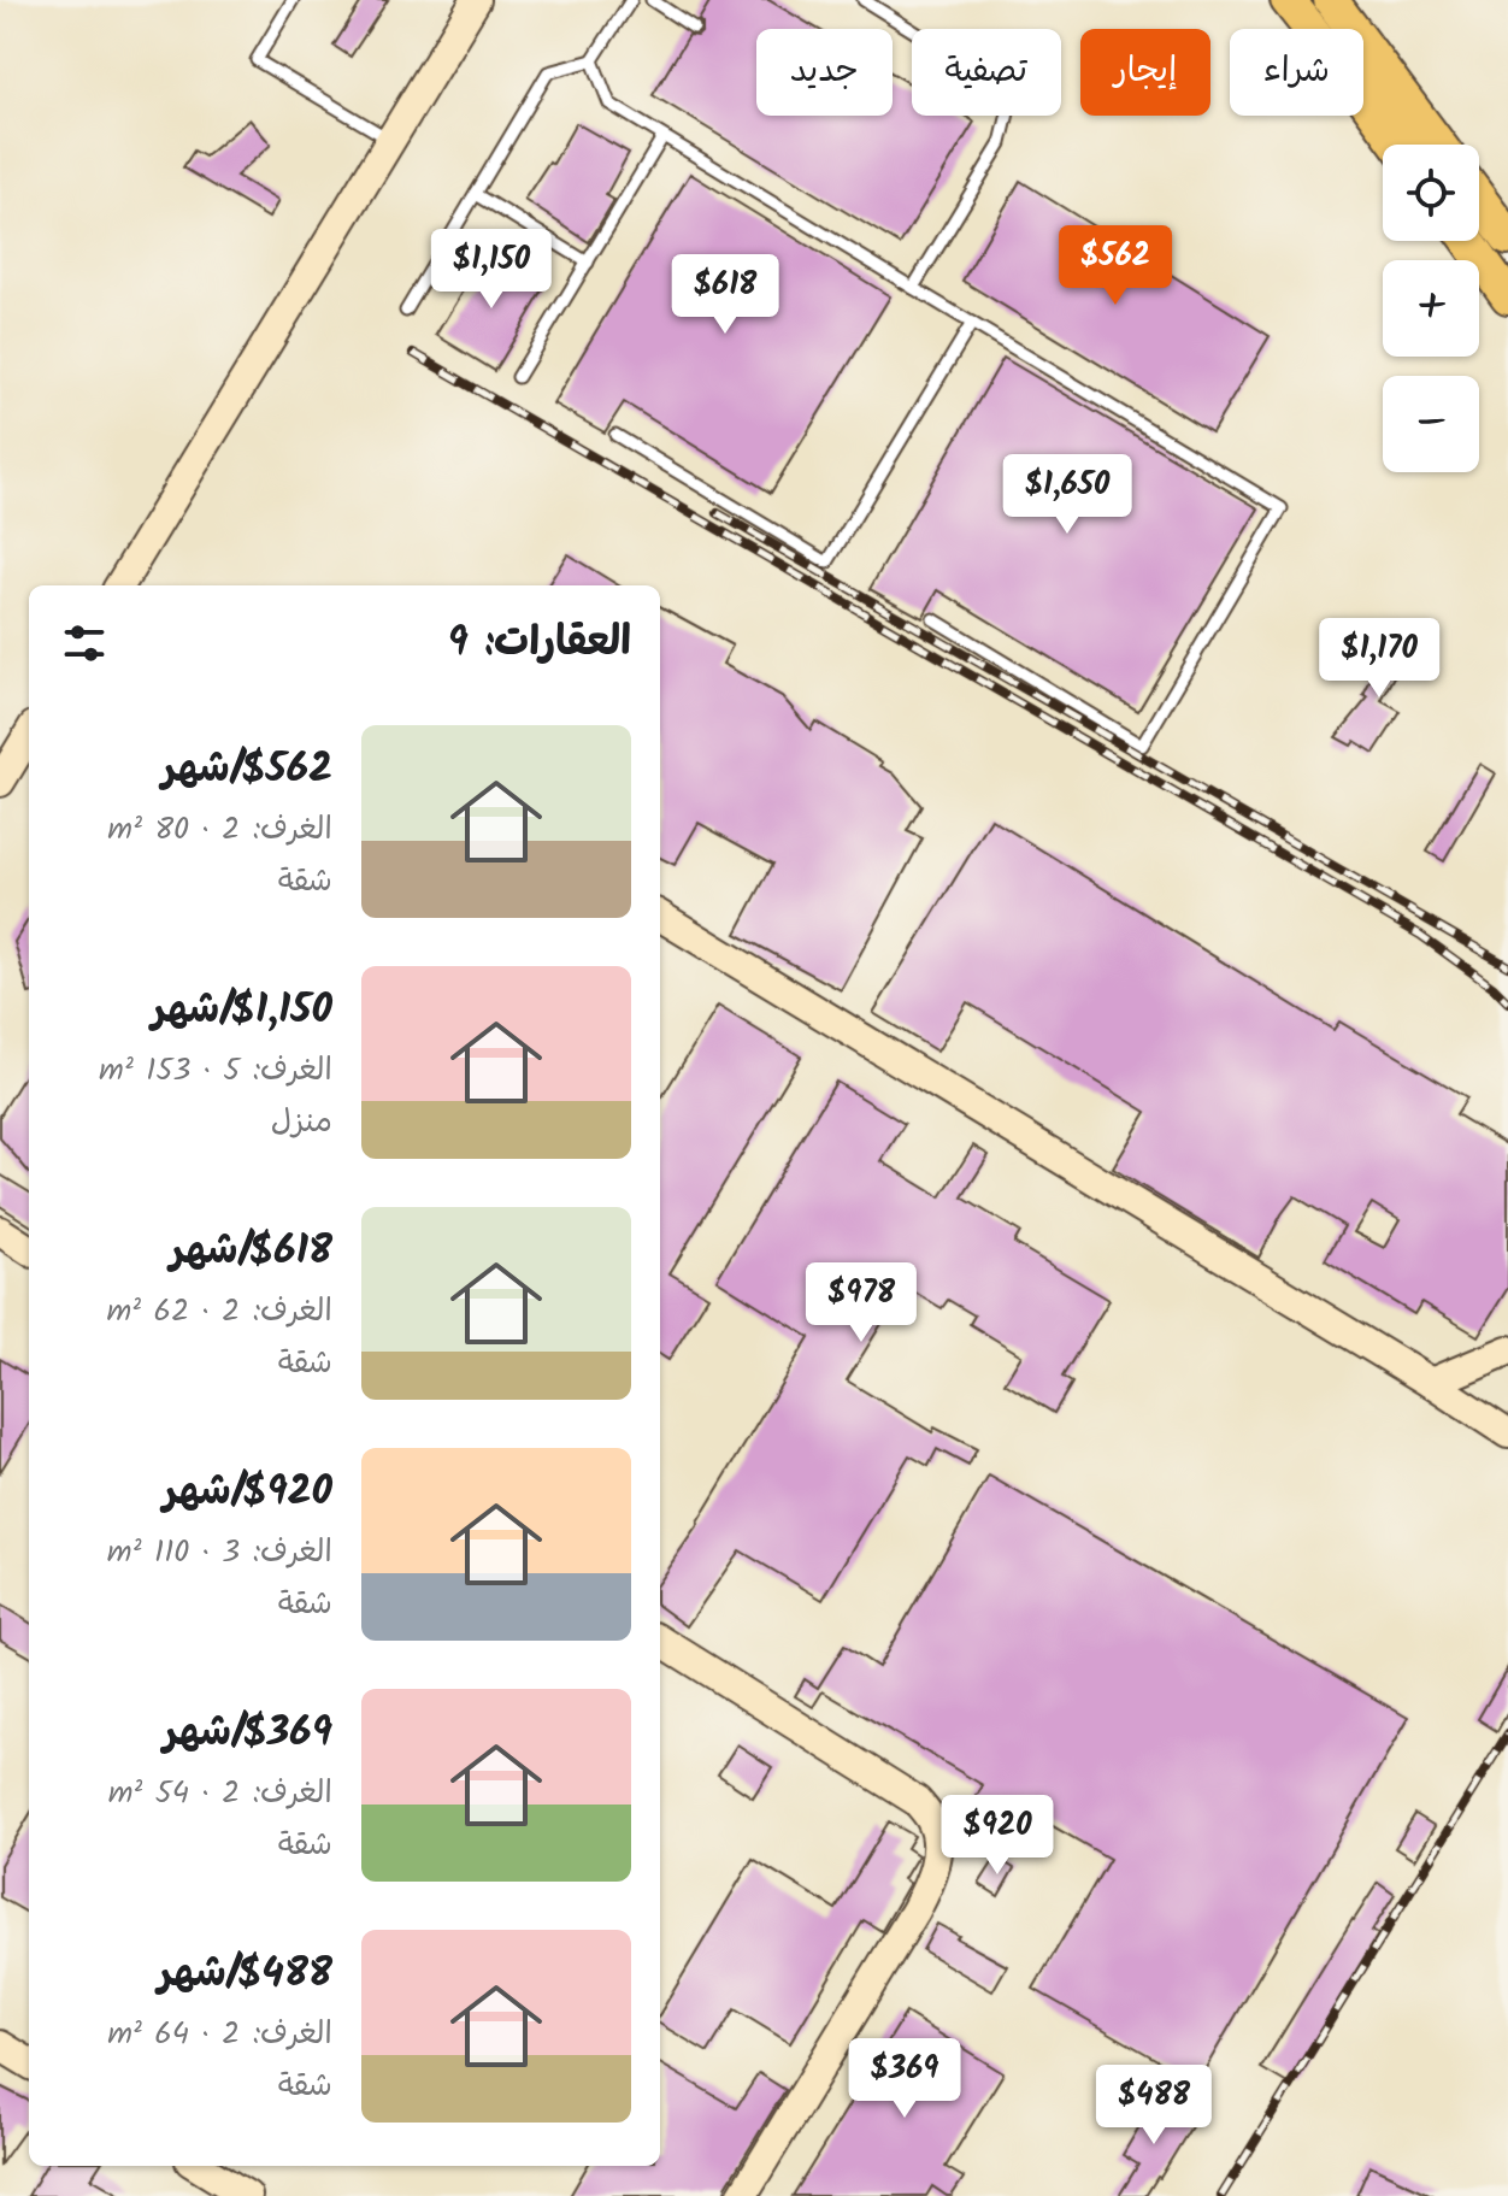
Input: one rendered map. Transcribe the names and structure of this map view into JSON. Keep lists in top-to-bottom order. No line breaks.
{"page":{"chip":["شراء","إيجار","تصفية","جديد"],"map_buttons":["+","−"],"price":["$562","$1,150","$618","$1,650","$1,170","$978","$920","$369","$488"],"heading":"العقارات: 9","list":[{"name":"$562/شهر","note":"الغرف: 2 · 80 m² · شقة"},{"name":"$1,150/شهر","note":"الغرف: 5 · 153 m² · منزل"},{"name":"$618/شهر","note":"الغرف: 2 · 62 m² · شقة"},{"name":"$920/شهر","note":"الغرف: 3 · 110 m² · شقة"},{"name":"$369/شهر","note":"الغرف: 2 · 54 m² · شقة"},{"name":"$488/شهر","note":"الغرف: 2 · 64 m² · شقة"}]}}
